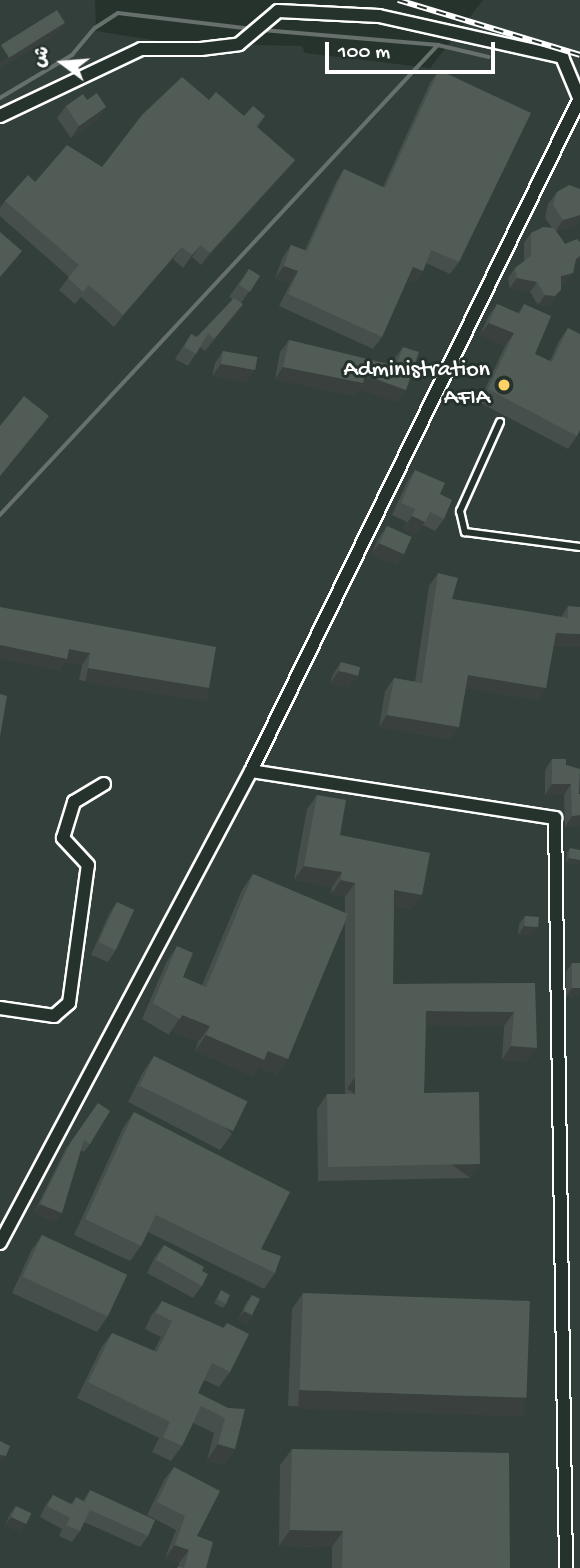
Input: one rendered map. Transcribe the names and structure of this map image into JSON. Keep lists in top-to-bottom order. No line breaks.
{"places":["Administration AFIA"],"scale_bar":"100 m","north":"left"}
